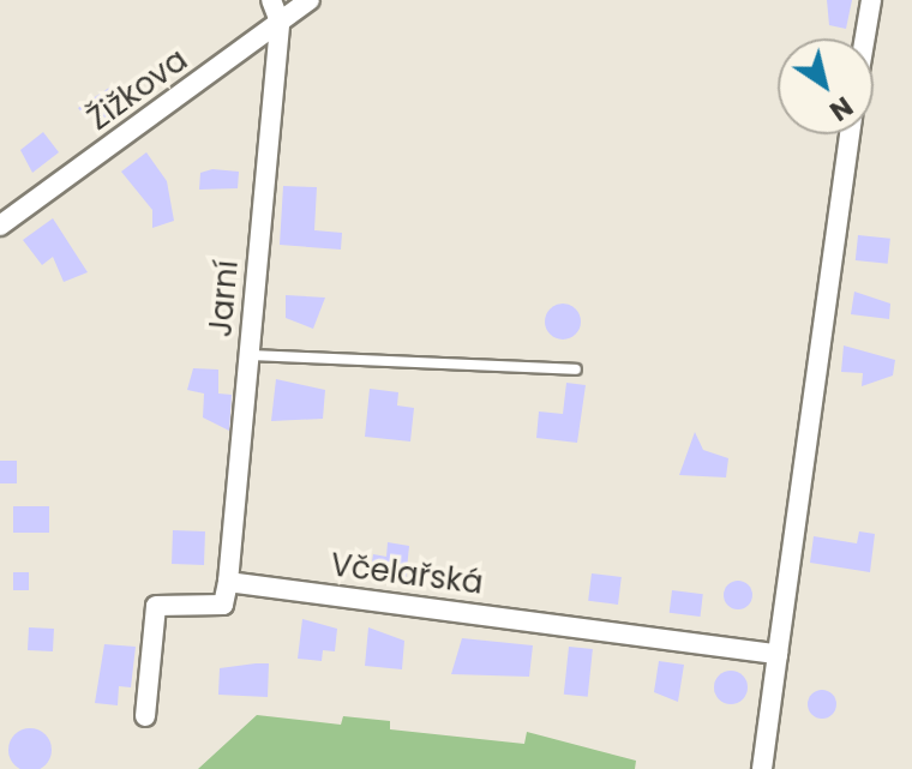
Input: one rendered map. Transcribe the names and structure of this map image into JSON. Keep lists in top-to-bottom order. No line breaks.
{"streets":{"street":["Žižkova","Jarní","Včelařská"]},"crossings":[["Žižkova","Jarní"],["Jarní","Včelařská"]],"north":"bottom right"}
